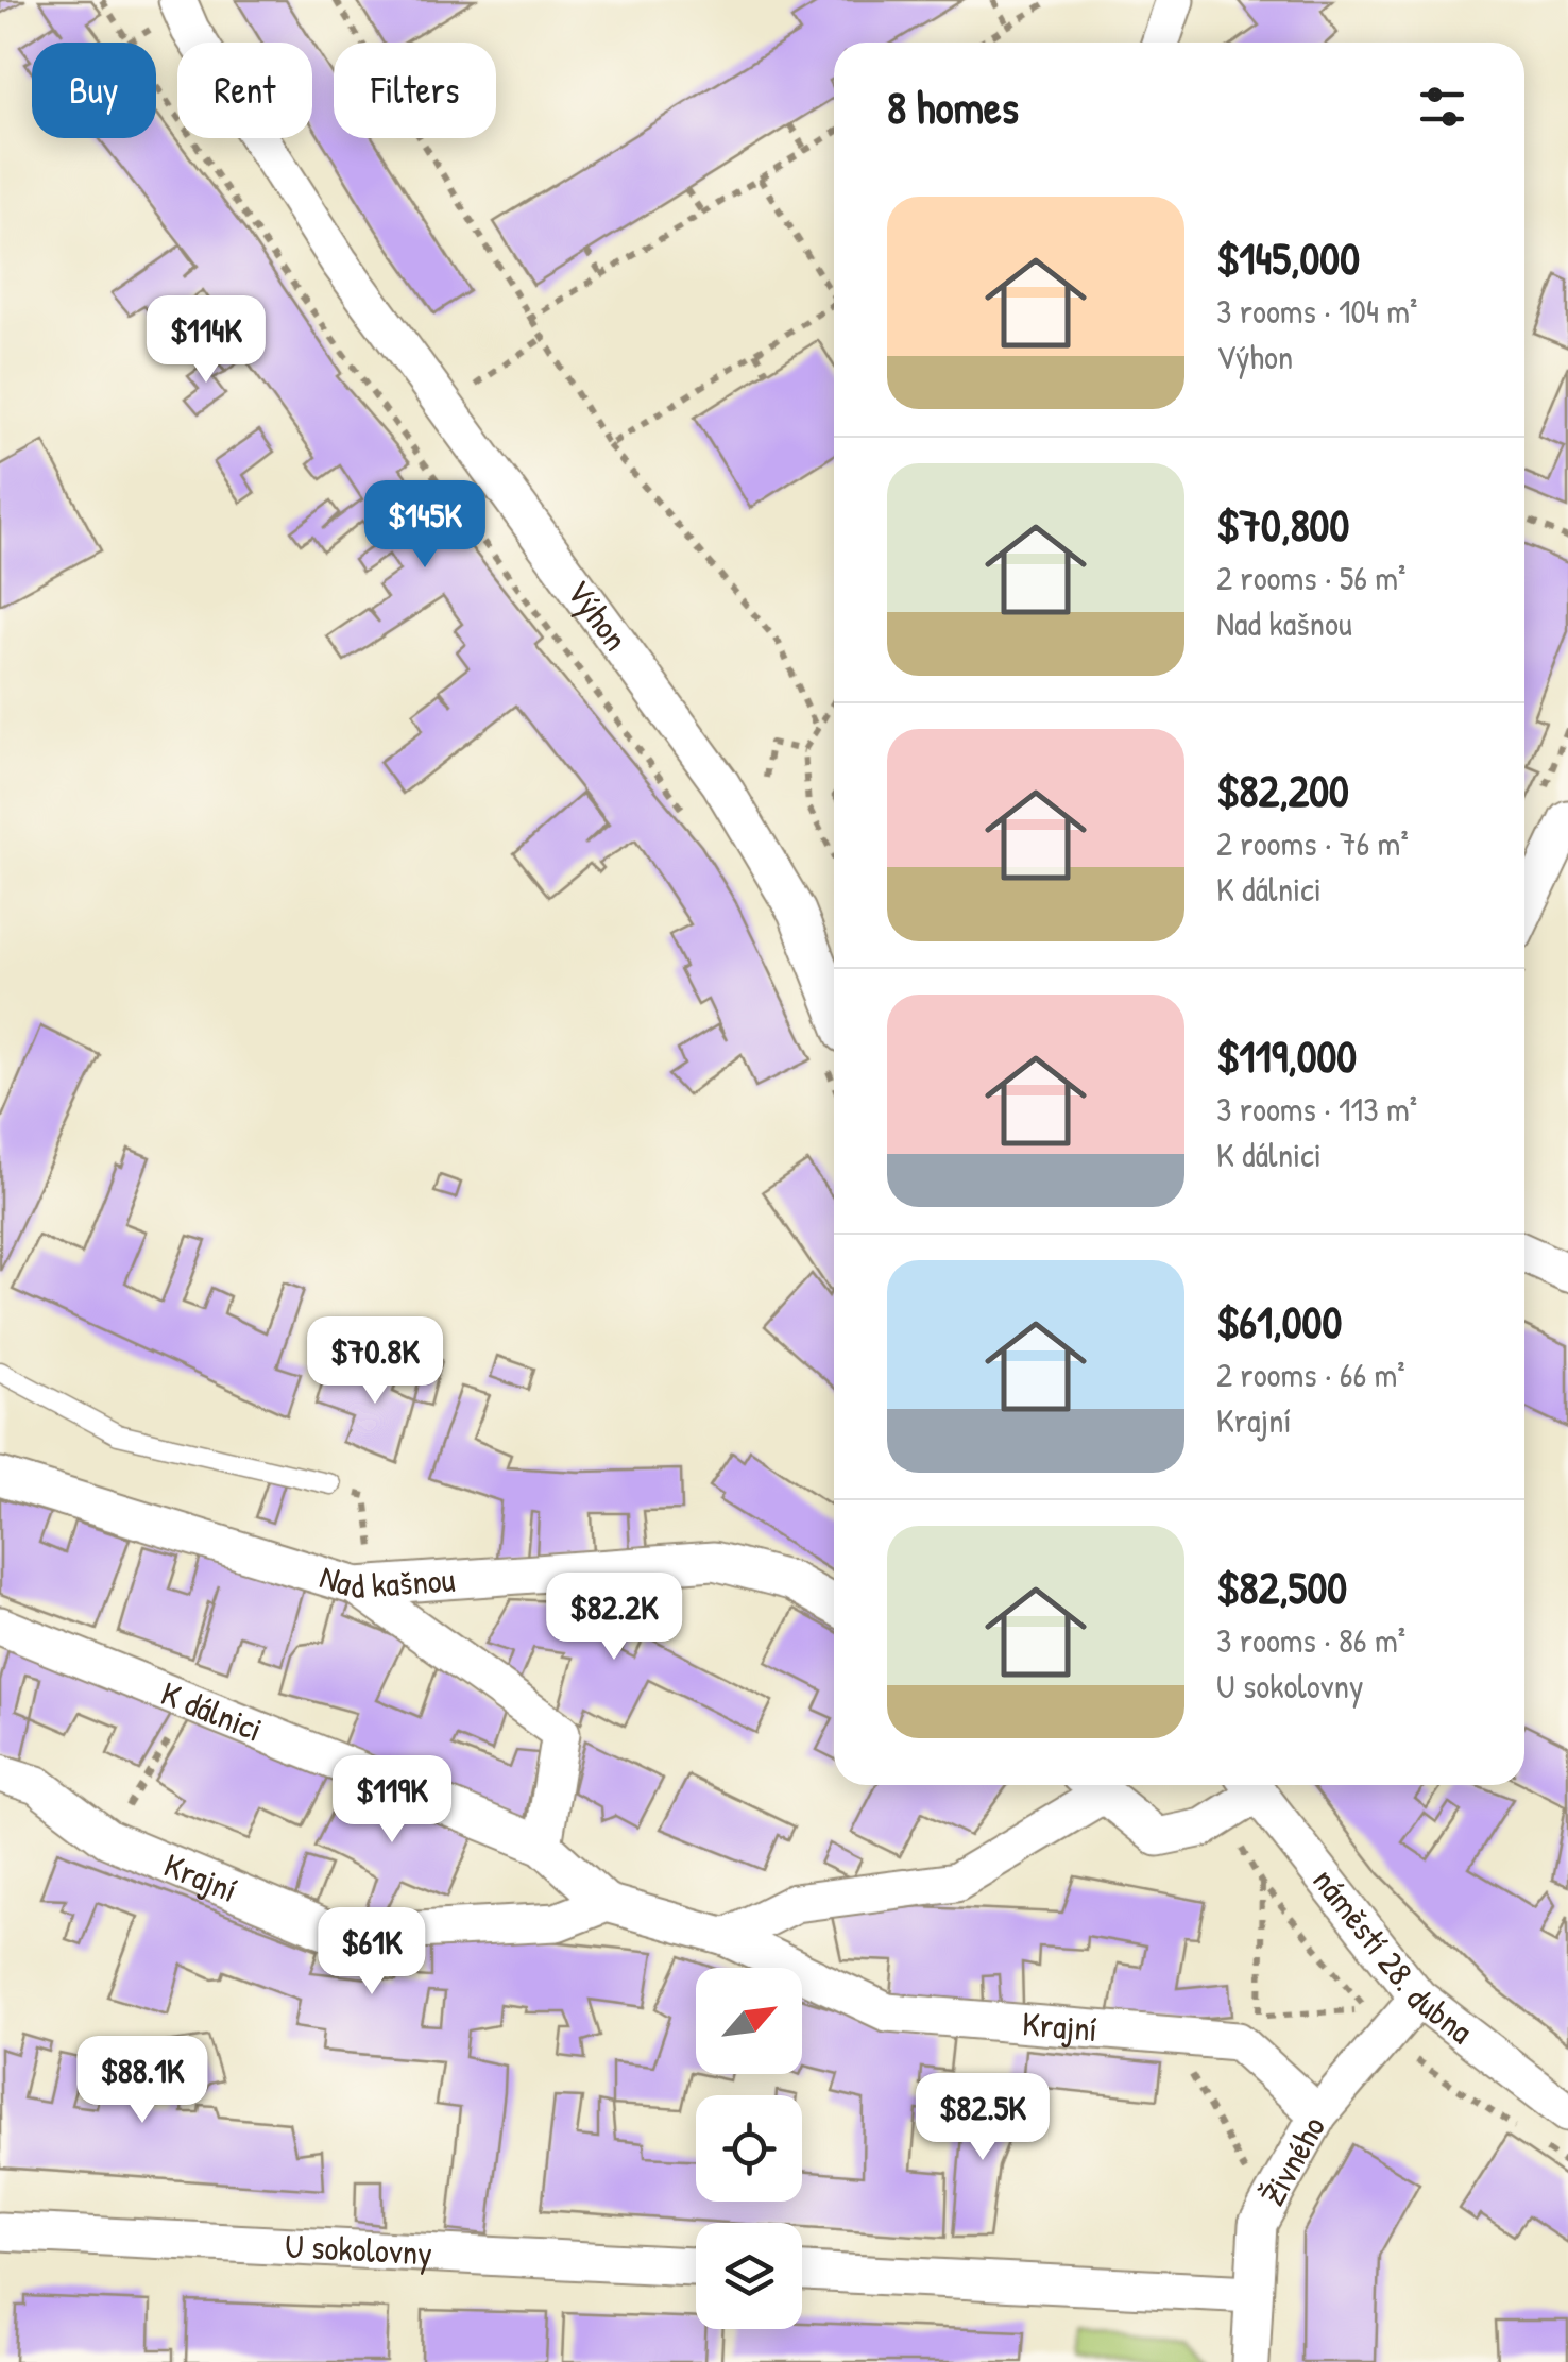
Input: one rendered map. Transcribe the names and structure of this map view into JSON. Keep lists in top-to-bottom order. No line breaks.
{"streets":{"street":["Výhon","Nad kašnou","K dálnici","Krajní","náměstí 28. dubna","Živného","U sokolovny"]},"crossings":[["K dálnici","Krajní"],["Krajní","Živného"],["náměstí 28. dubna","Živného"]],"north":"top right","page":{"chip":["Buy","Rent","Filters"],"heading":"8 homes","list":[{"name":"$145,000","note":"3 rooms · 104 m² · Výhon"},{"name":"$70,800","note":"2 rooms · 56 m² · Nad kašnou"},{"name":"$82,200","note":"2 rooms · 76 m² · K dálnici"},{"name":"$119,000","note":"3 rooms · 113 m² · K dálnici"},{"name":"$61,000","note":"2 rooms · 66 m² · Krajní"},{"name":"$82,500","note":"3 rooms · 86 m² · U sokolovny"}],"price":["$114K","$145K","$70.8K","$82.2K","$119K","$61K","$88.1K","$82.5K"]}}
